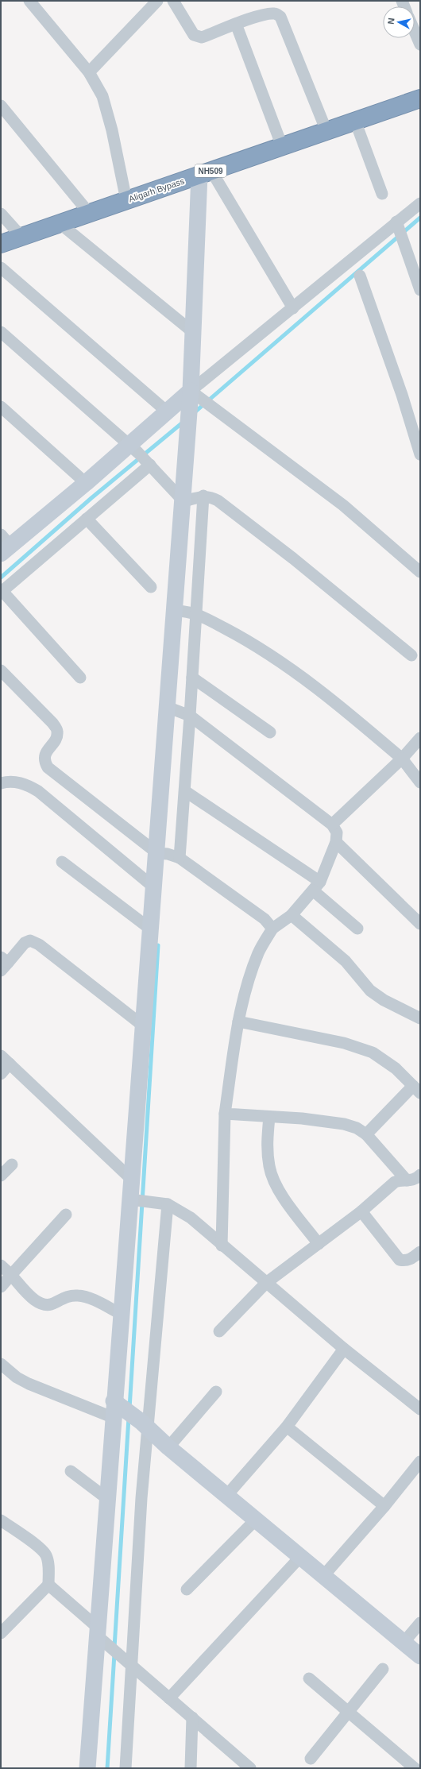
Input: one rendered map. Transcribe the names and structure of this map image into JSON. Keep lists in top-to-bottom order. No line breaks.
{"streets":{"highway":["NH509","Aligarh Bypass"]},"north":"left"}
